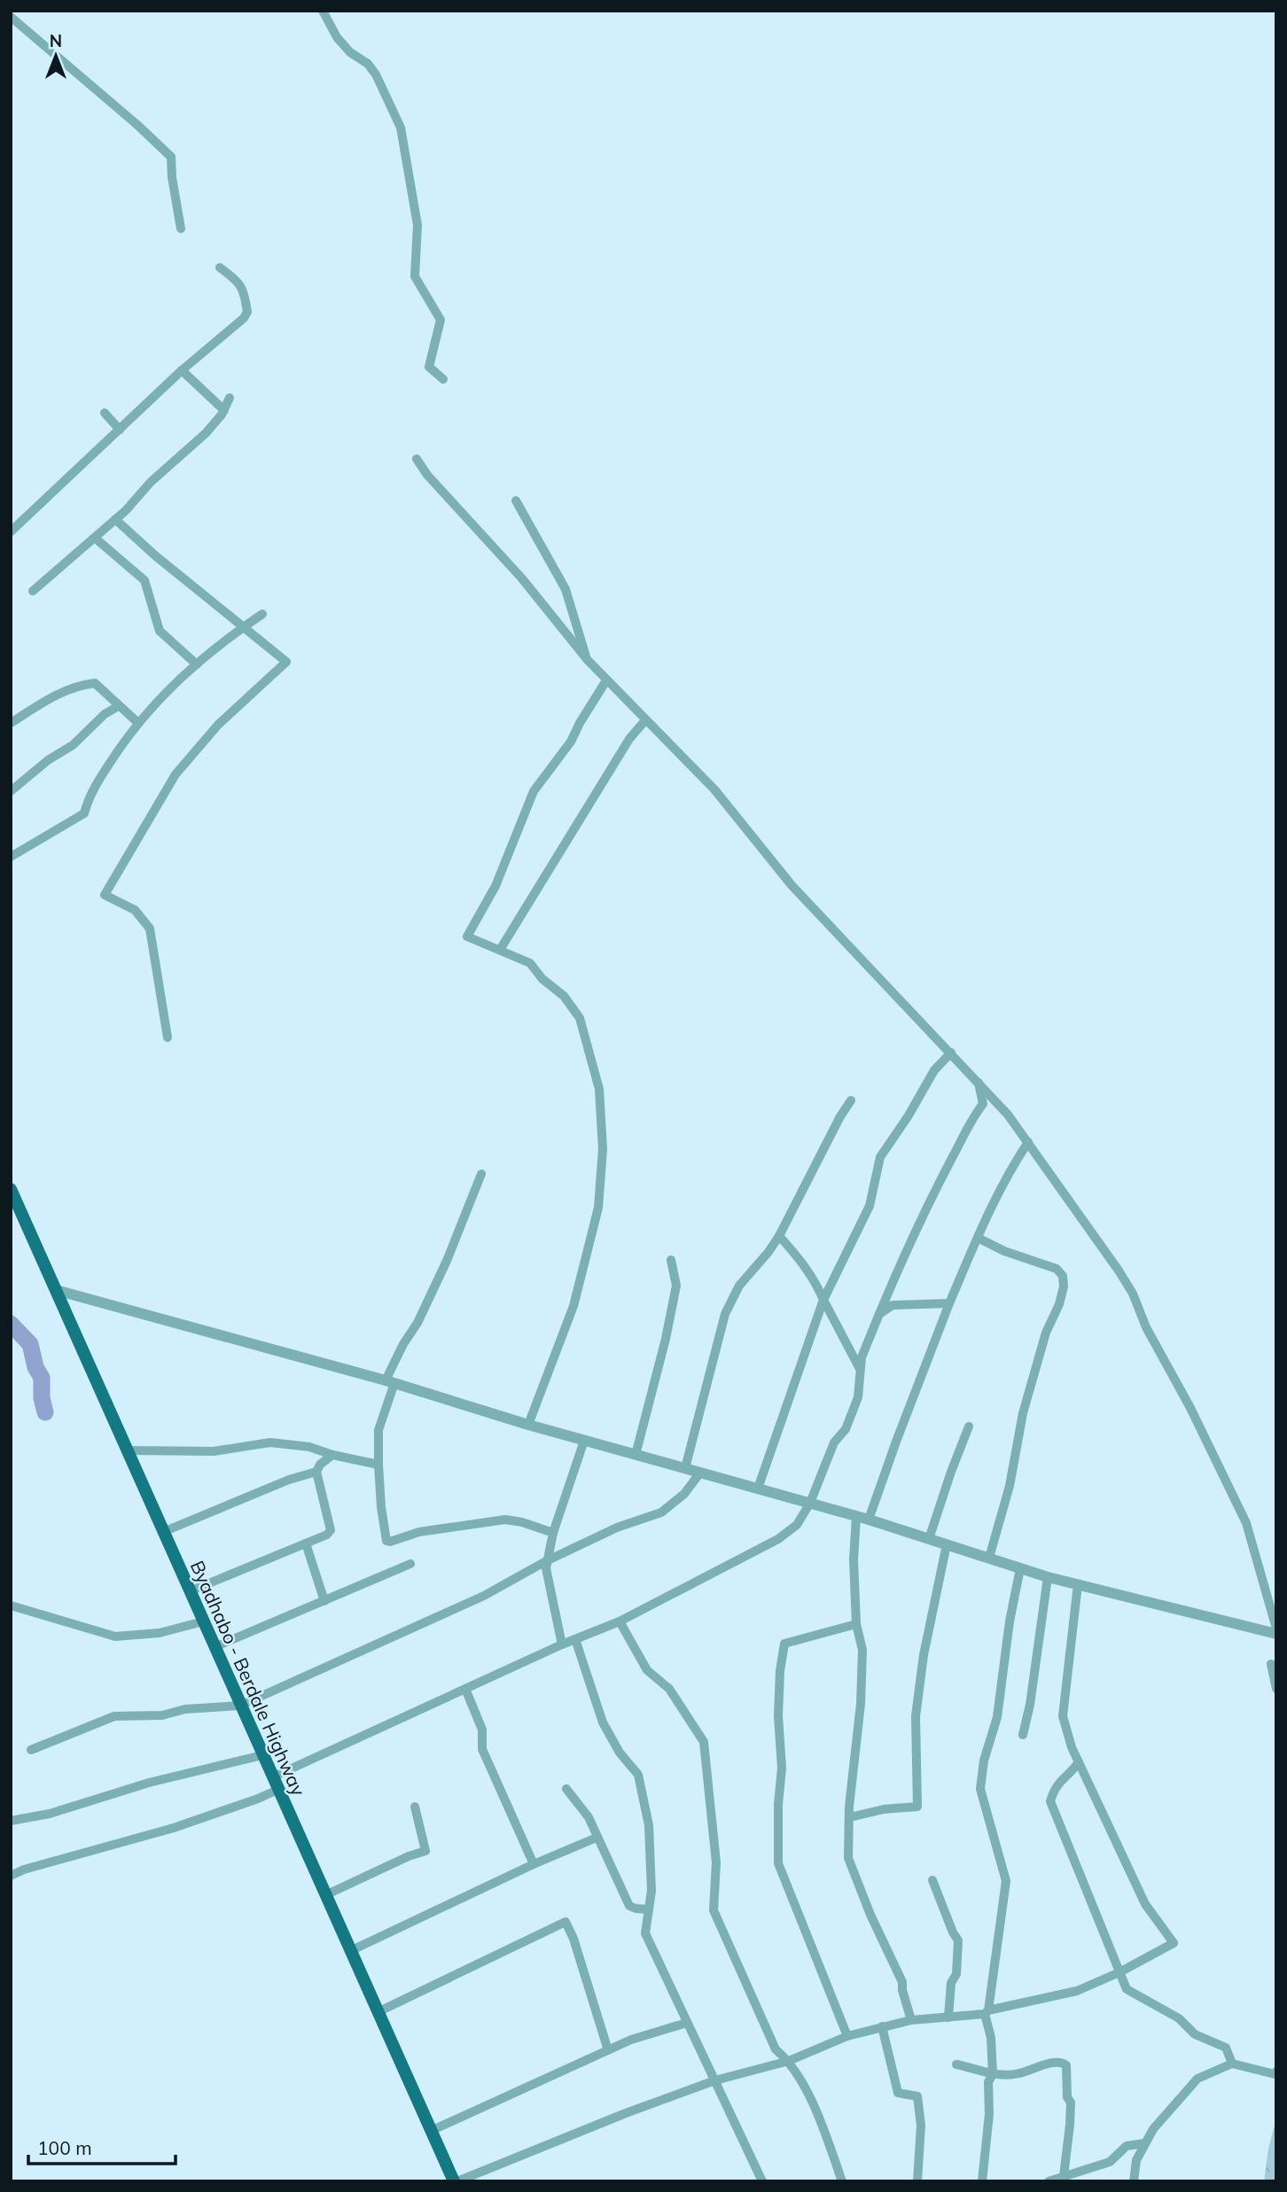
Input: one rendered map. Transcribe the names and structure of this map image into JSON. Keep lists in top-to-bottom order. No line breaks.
{"streets":{"main road":["Byadhabo - Berdale Highway"]},"scale_bar":"100 m","north":"top"}
